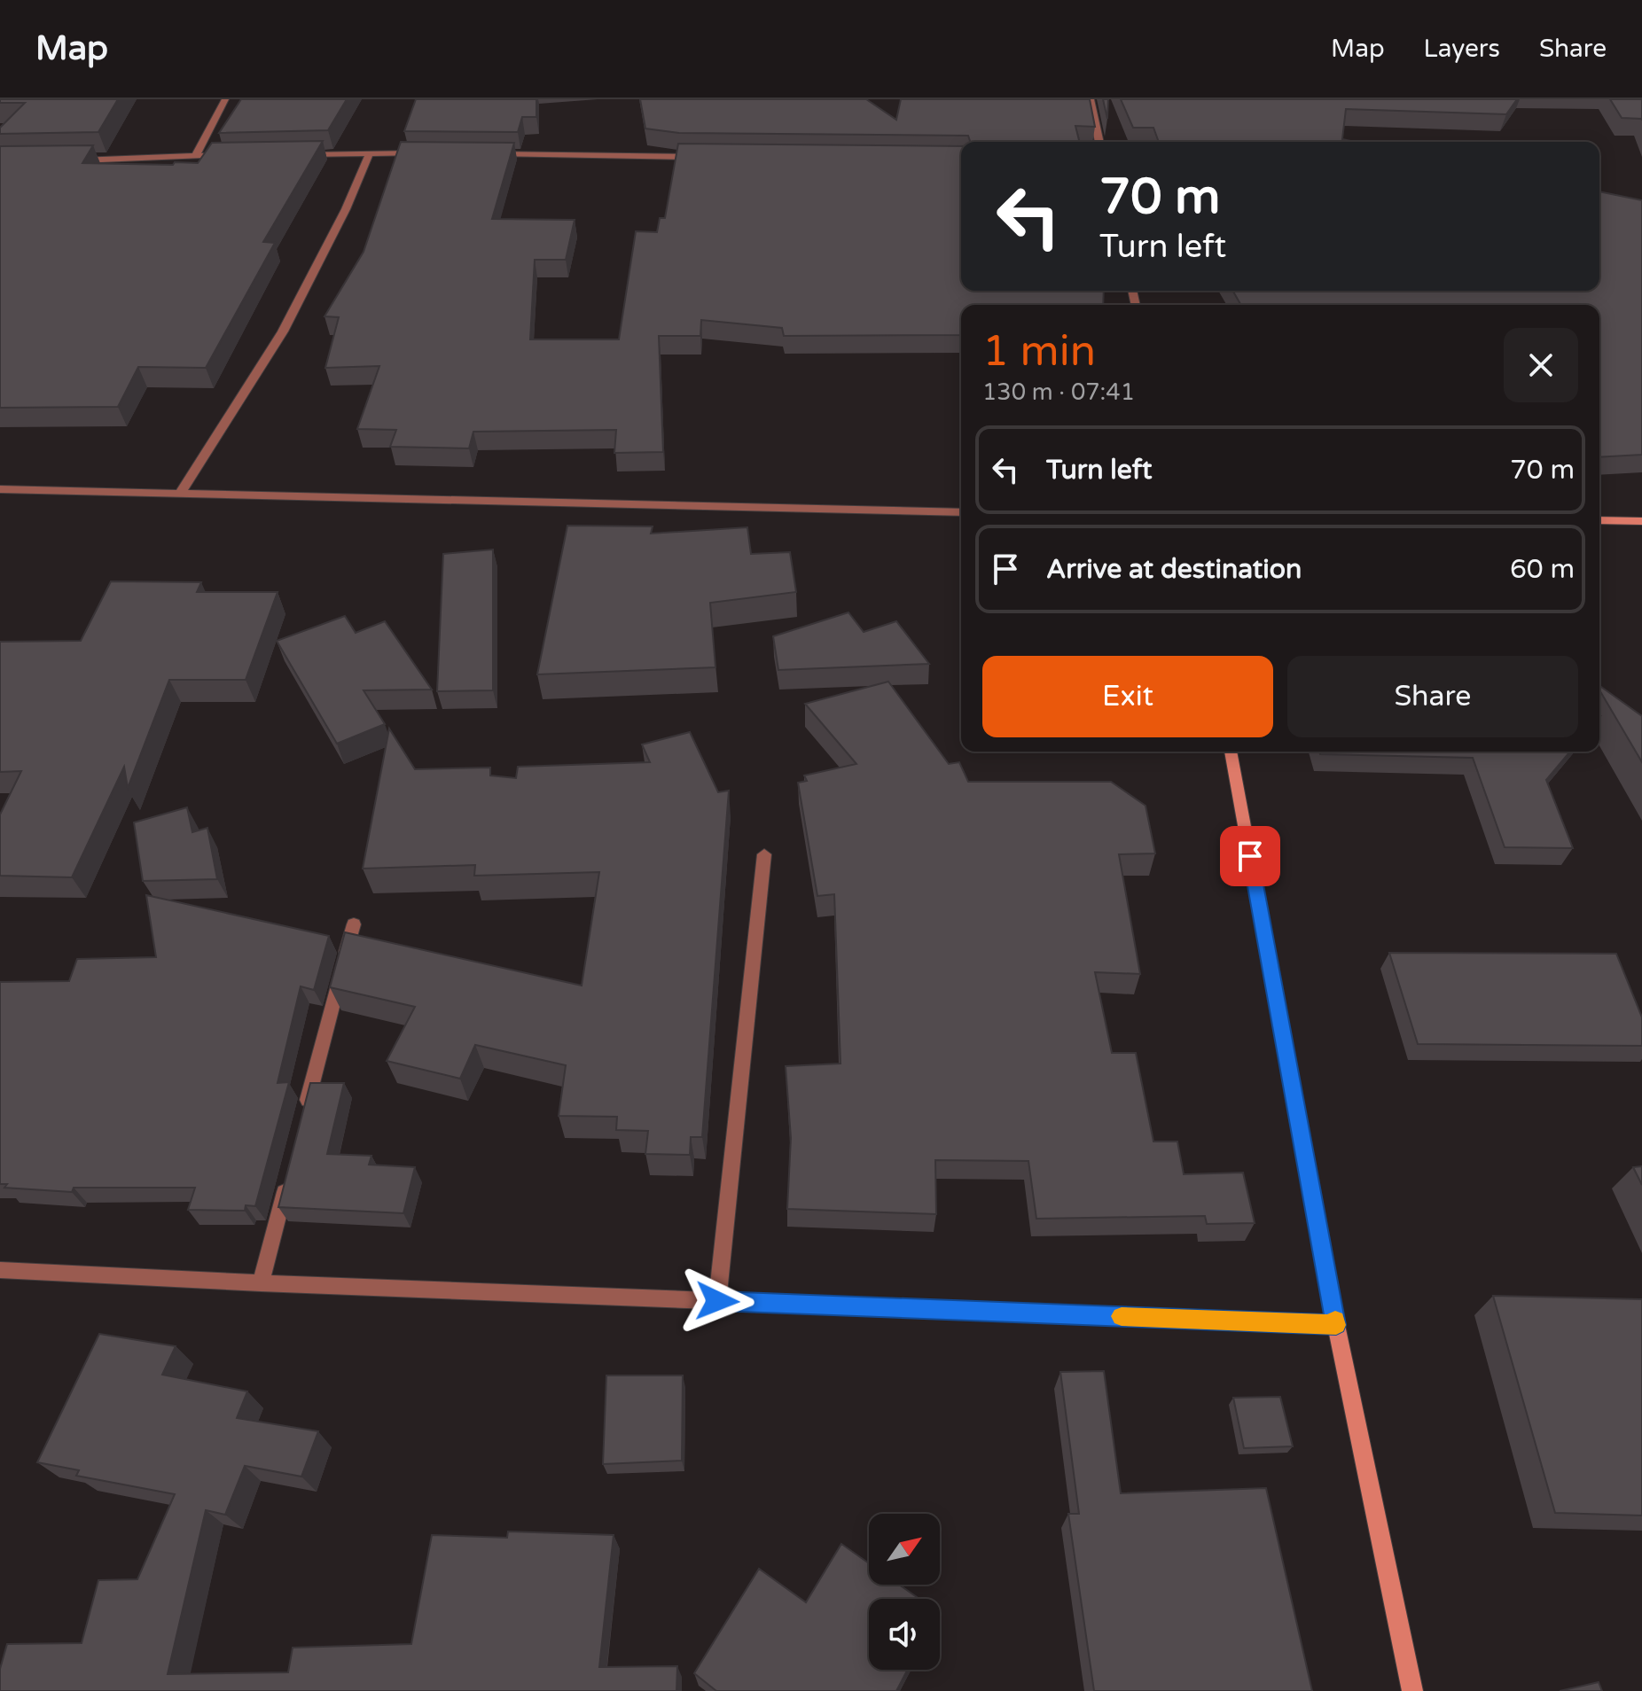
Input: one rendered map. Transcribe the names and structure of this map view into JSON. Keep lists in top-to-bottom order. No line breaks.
{"north":"top right","page":{"header":"Map","nav":["Map","Layers","Share"],"turn":["70 m","Turn left"],"heading":["1 min","130 m · 07:41"],"list":[{"name":"Turn left","value":"70 m"},{"name":"Arrive at destination","value":"60 m"}],"buttons":["Exit","Share"]}}
